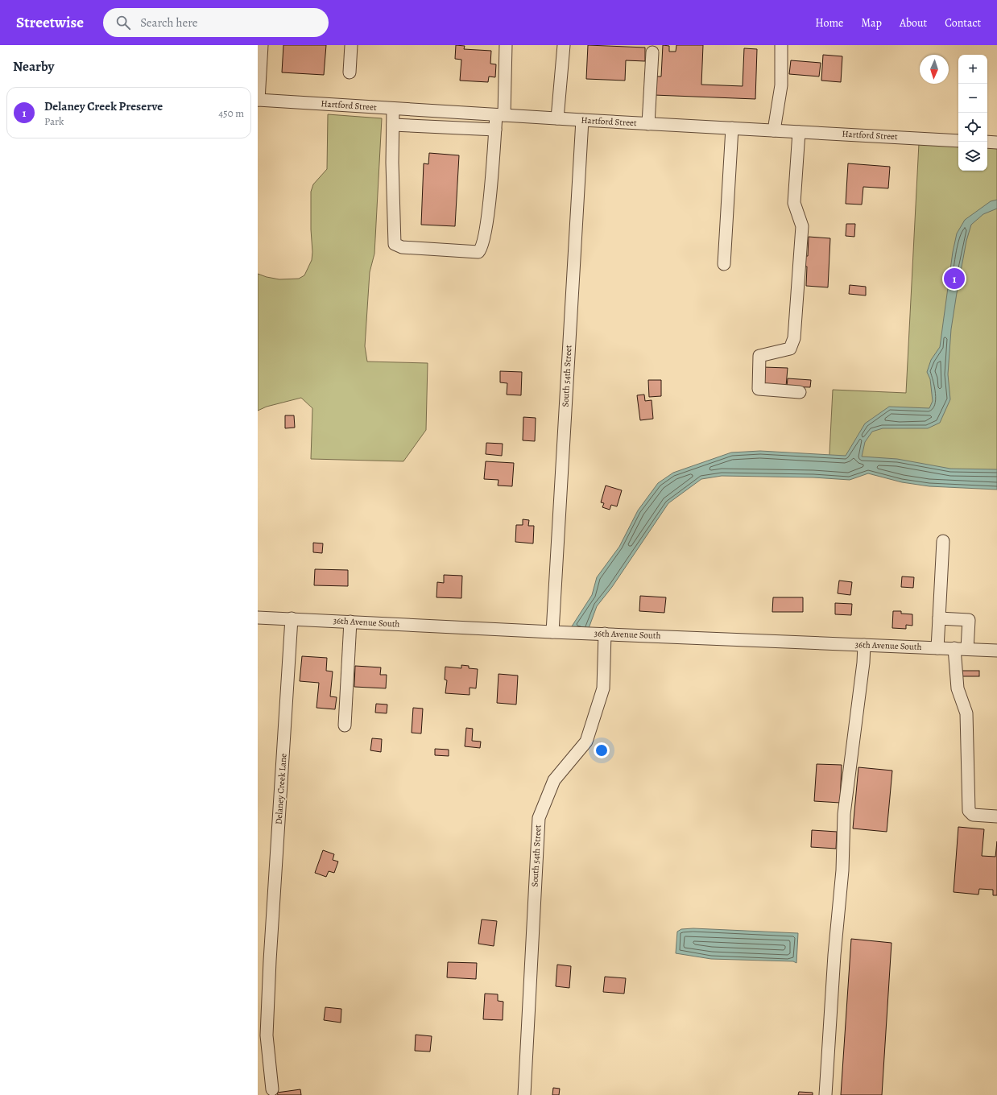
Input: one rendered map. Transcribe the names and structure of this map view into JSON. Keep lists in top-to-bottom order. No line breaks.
{"streets":{"street":["Hartford Street","South 54th Street","36th Avenue South","Delaney Creek Lane"]},"crossings":[["Hartford Street","South 54th Street"],["South 54th Street","36th Avenue South"],["36th Avenue South","Delaney Creek Lane"]],"north":"bottom","page":{"header":"Streetwise","search":"Search here","nav":["Home","Map","About","Contact"],"heading":"Nearby","map_buttons":["+","−"],"list":[{"mark":"1","name":"Delaney Creek Preserve","note":"Park","value":"450 m"}],"pins":"1"}}
